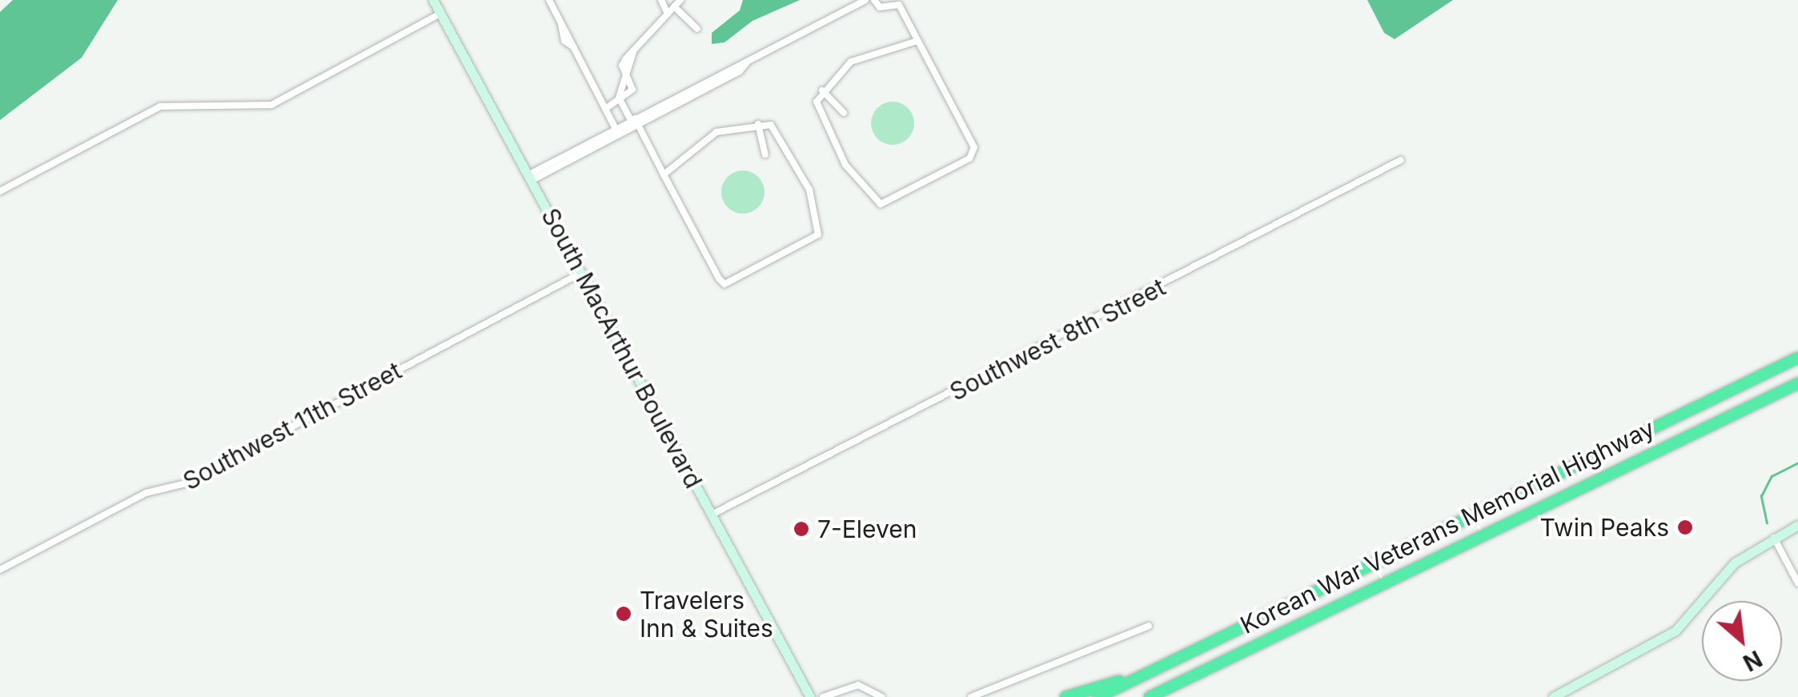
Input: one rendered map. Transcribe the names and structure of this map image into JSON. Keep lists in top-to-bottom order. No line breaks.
{"streets":{"highway":["Korean War Veterans Memorial Highway"],"main road":["South MacArthur Boulevard"],"street":["Southwest 8th Street","Southwest 11th Street"]},"crossings":[["Southwest 8th Street","South MacArthur Boulevard"],["South MacArthur Boulevard","Southwest 11th Street"]],"places":["Twin Peaks","7-Eleven","Travelers Inn & Suites"],"north":"bottom right"}
